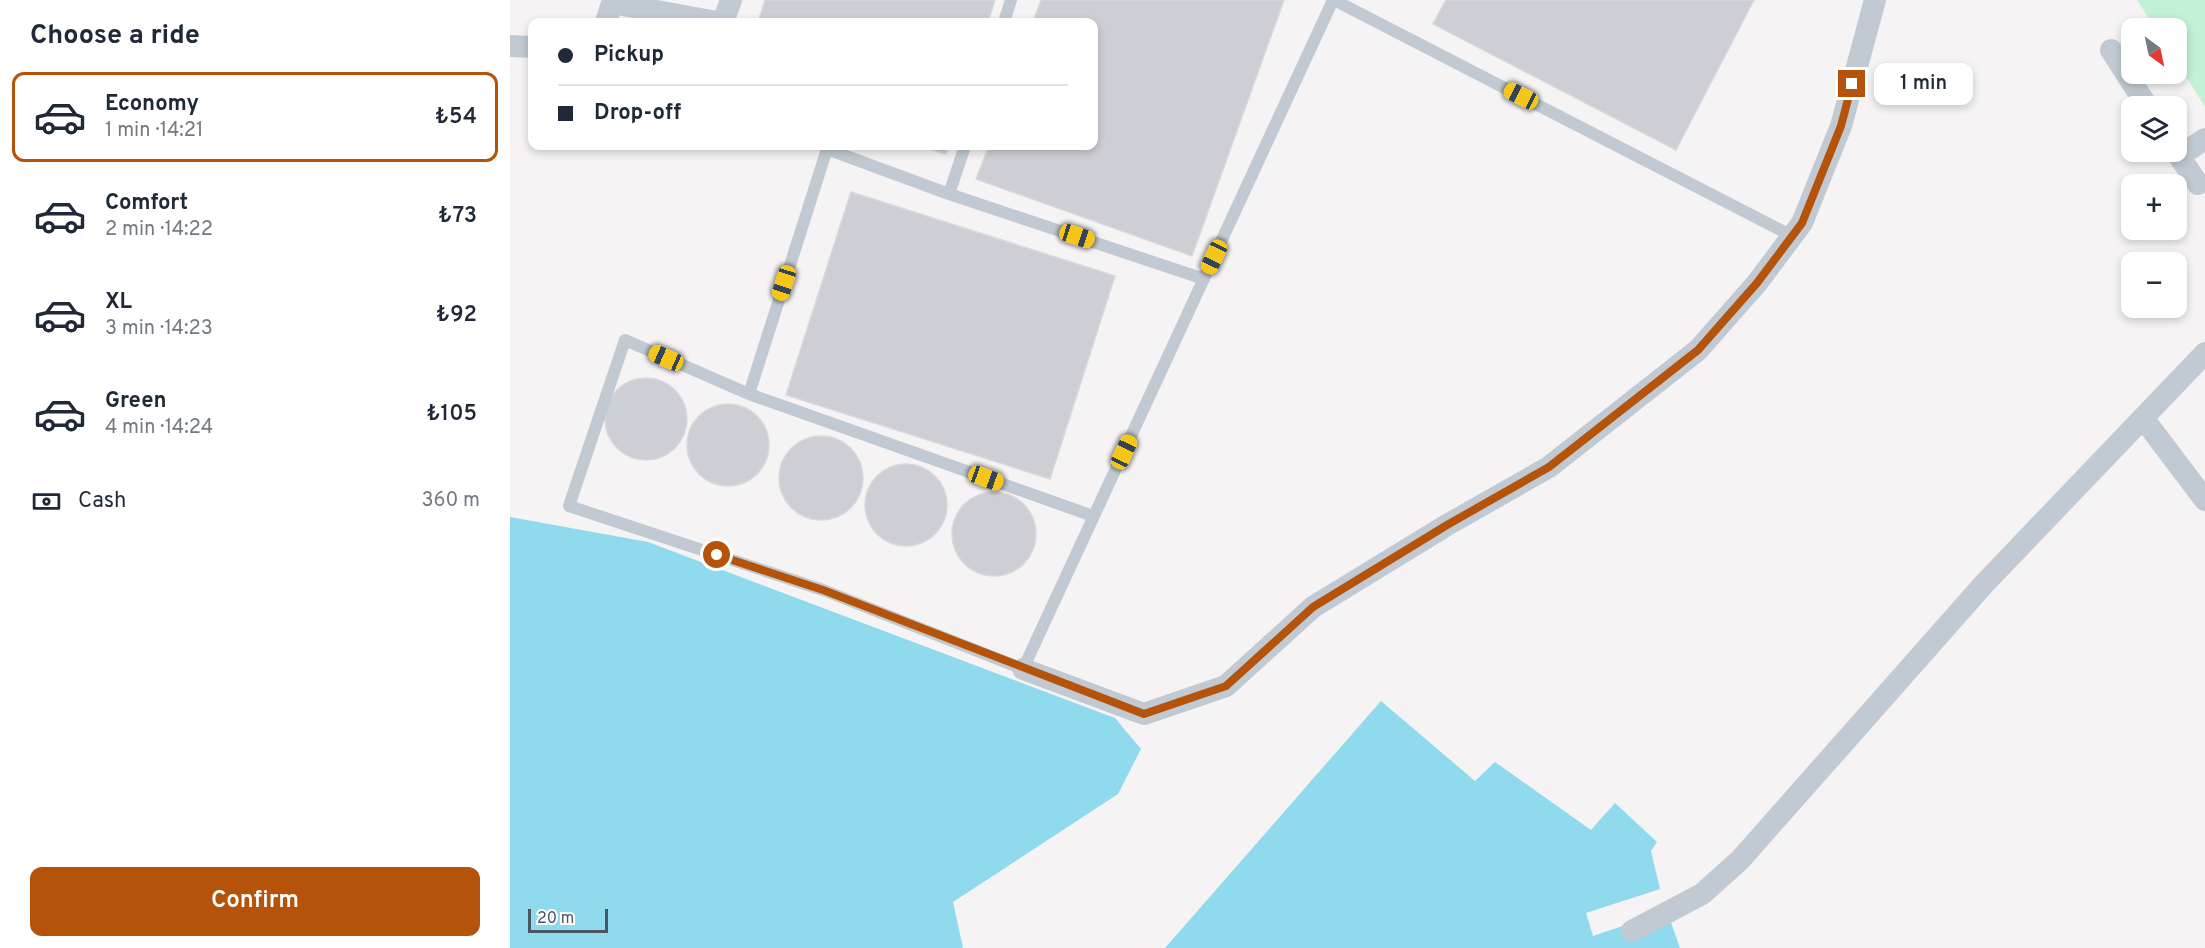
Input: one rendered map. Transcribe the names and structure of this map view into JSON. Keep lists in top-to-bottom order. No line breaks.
{"scale_bar":"20 m","north":"bottom right","page":{"heading":"Choose a ride","map_buttons":["+","−"],"banner":["Pickup","Drop-off"],"bubble":"1 min","list":[{"name":"Economy","note":"1 min · 14:21","value":"₺54"},{"name":"Comfort","note":"2 min · 14:22","value":"₺73"},{"name":"XL","note":"3 min · 14:23","value":"₺92"},{"name":"Green","note":"4 min · 14:24","value":"₺105"}],"pay":["Cash","360 m"],"buttons":"Confirm","scale":"20 m"}}
